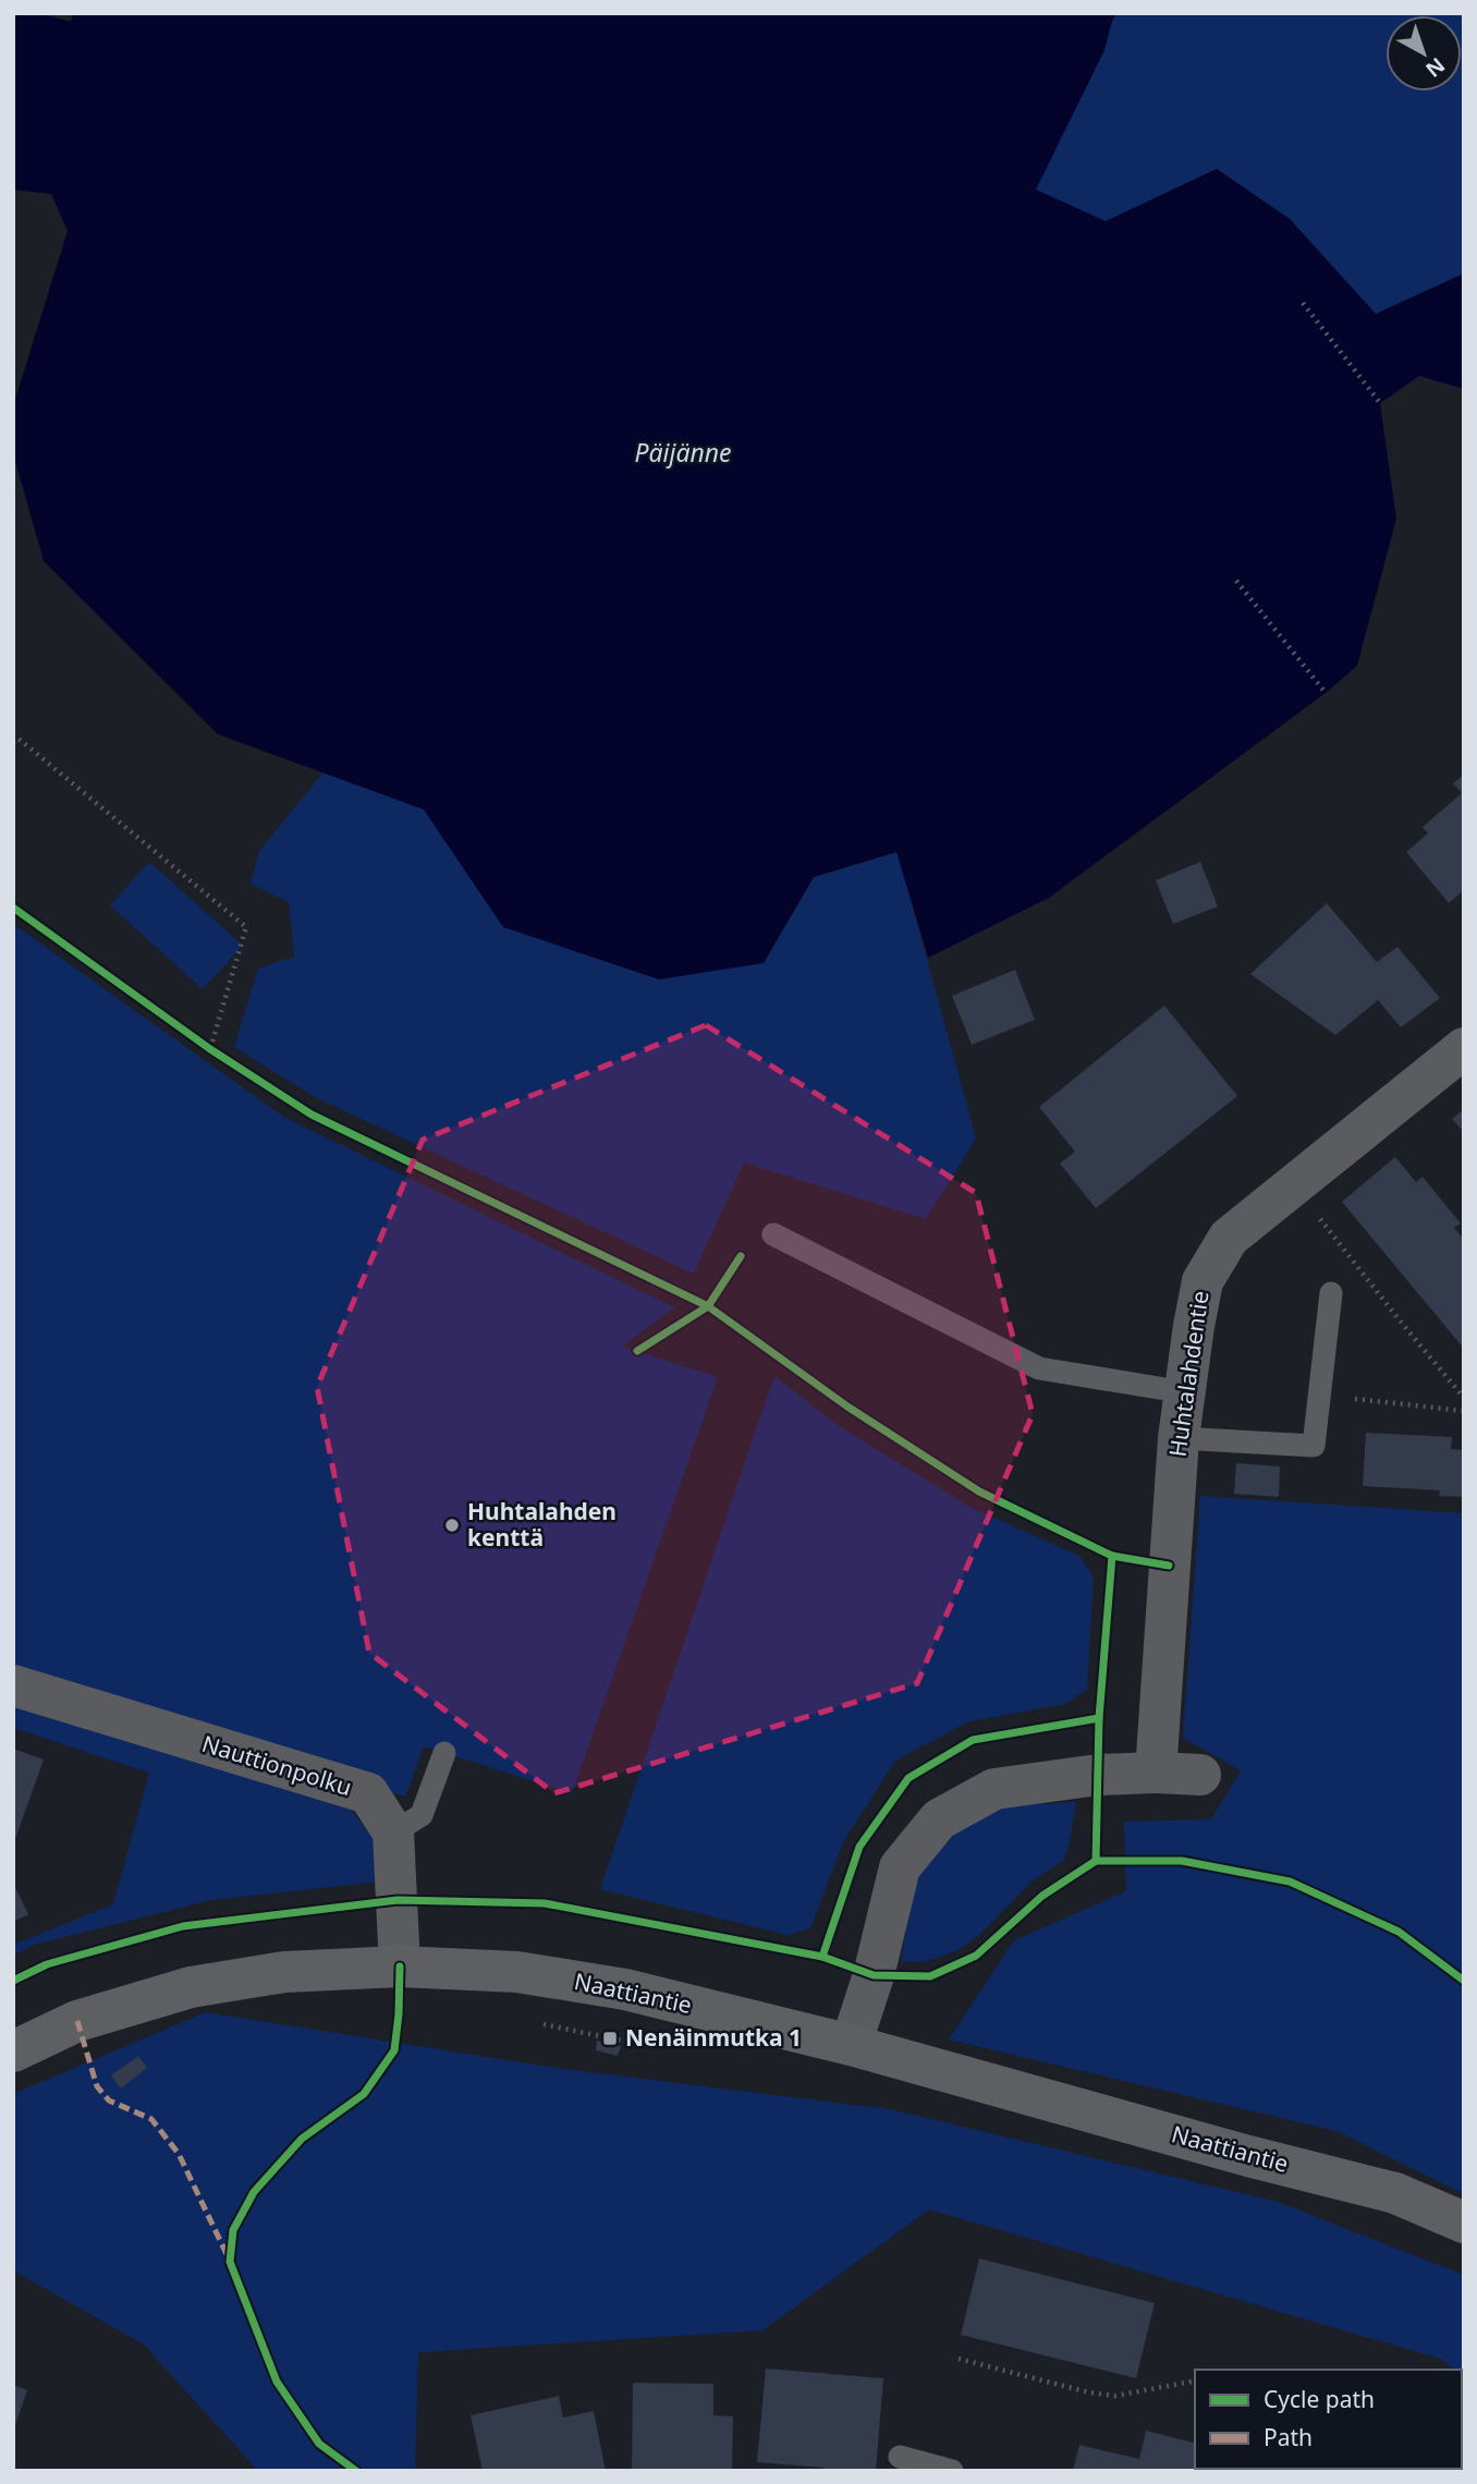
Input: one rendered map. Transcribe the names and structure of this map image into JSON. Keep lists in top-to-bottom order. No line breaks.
{"streets":{"street":["Huhtalahdentie","Nauttionpolku","Naattiantie"]},"crossings":[["Nauttionpolku","Naattiantie"]],"water":["Päijänne"],"places":{"other":["Huhtalahden kenttä"],"transit":["Nenäinmutka 1"]},"legend":["Cycle path","Path"],"north":"bottom right"}
